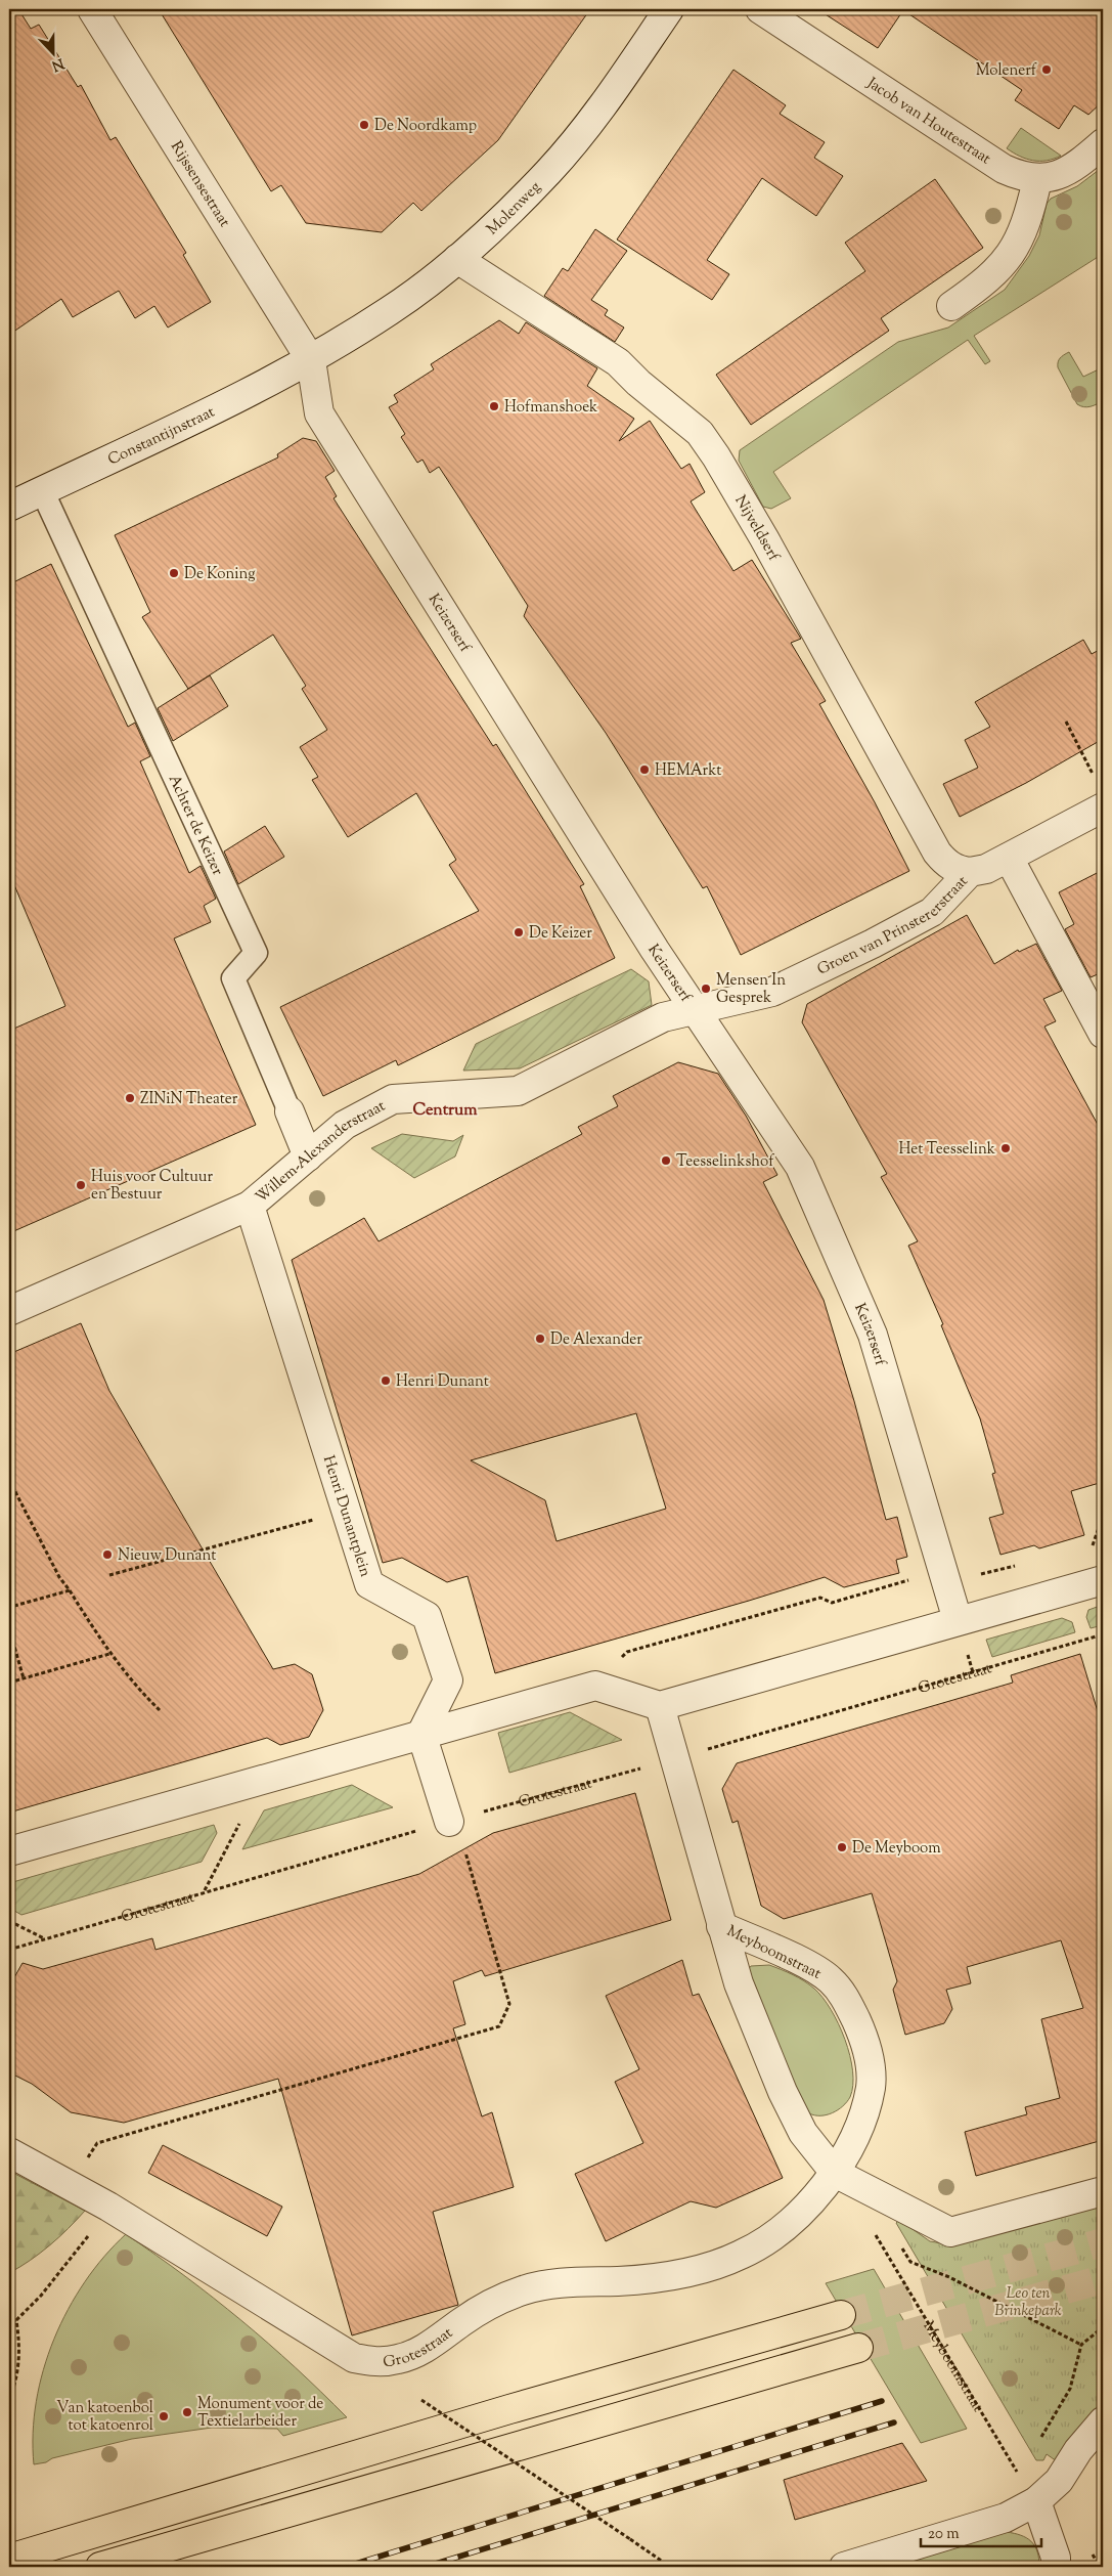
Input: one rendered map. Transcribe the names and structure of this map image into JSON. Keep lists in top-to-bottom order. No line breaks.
{"streets":{"street":["Jacob van Houtestraat","Rijssensestraat","Molenweg","Constantijnstraat","Nijveldserf","Keizerserf","Achter de Keizer","Groen van Prinstererstraat","Willem-Alexanderstraat","Henri Dunantplein","Grotestraat","Meyboomstraat"]},"crossings":[["Rijssensestraat","Molenweg"],["Rijssensestraat","Constantijnstraat"],["Rijssensestraat","Keizerserf"],["Molenweg","Constantijnstraat"],["Molenweg","Nijveldserf"],["Molenweg","Keizerserf"],["Constantijnstraat","Keizerserf"],["Constantijnstraat","Achter de Keizer"],["Nijveldserf","Groen van Prinstererstraat"],["Keizerserf","Groen van Prinstererstraat"],["Keizerserf","Willem-Alexanderstraat"],["Achter de Keizer","Willem-Alexanderstraat"],["Groen van Prinstererstraat","Willem-Alexanderstraat"],["Willem-Alexanderstraat","Henri Dunantplein"],["Grotestraat","Meyboomstraat"]],"districts":["Centrum"],"parks":["Leo ten Brinkepark"],"places":["Molenerf","De Noordkamp","Hofmanshoek","De Koning","HEMArkt","De Keizer","Mensen In Gesprek","ZINiN Theater","Het Teesselink","Teesselinkshof","Huis voor Cultuur en Bestuur","De Alexander","Henri Dunant","Nieuw Dunant","De Meyboom","Monument voor de Textielarbeider","Van katoenbol tot katoenrol"],"scale_bar":"20 m","north":"bottom"}
